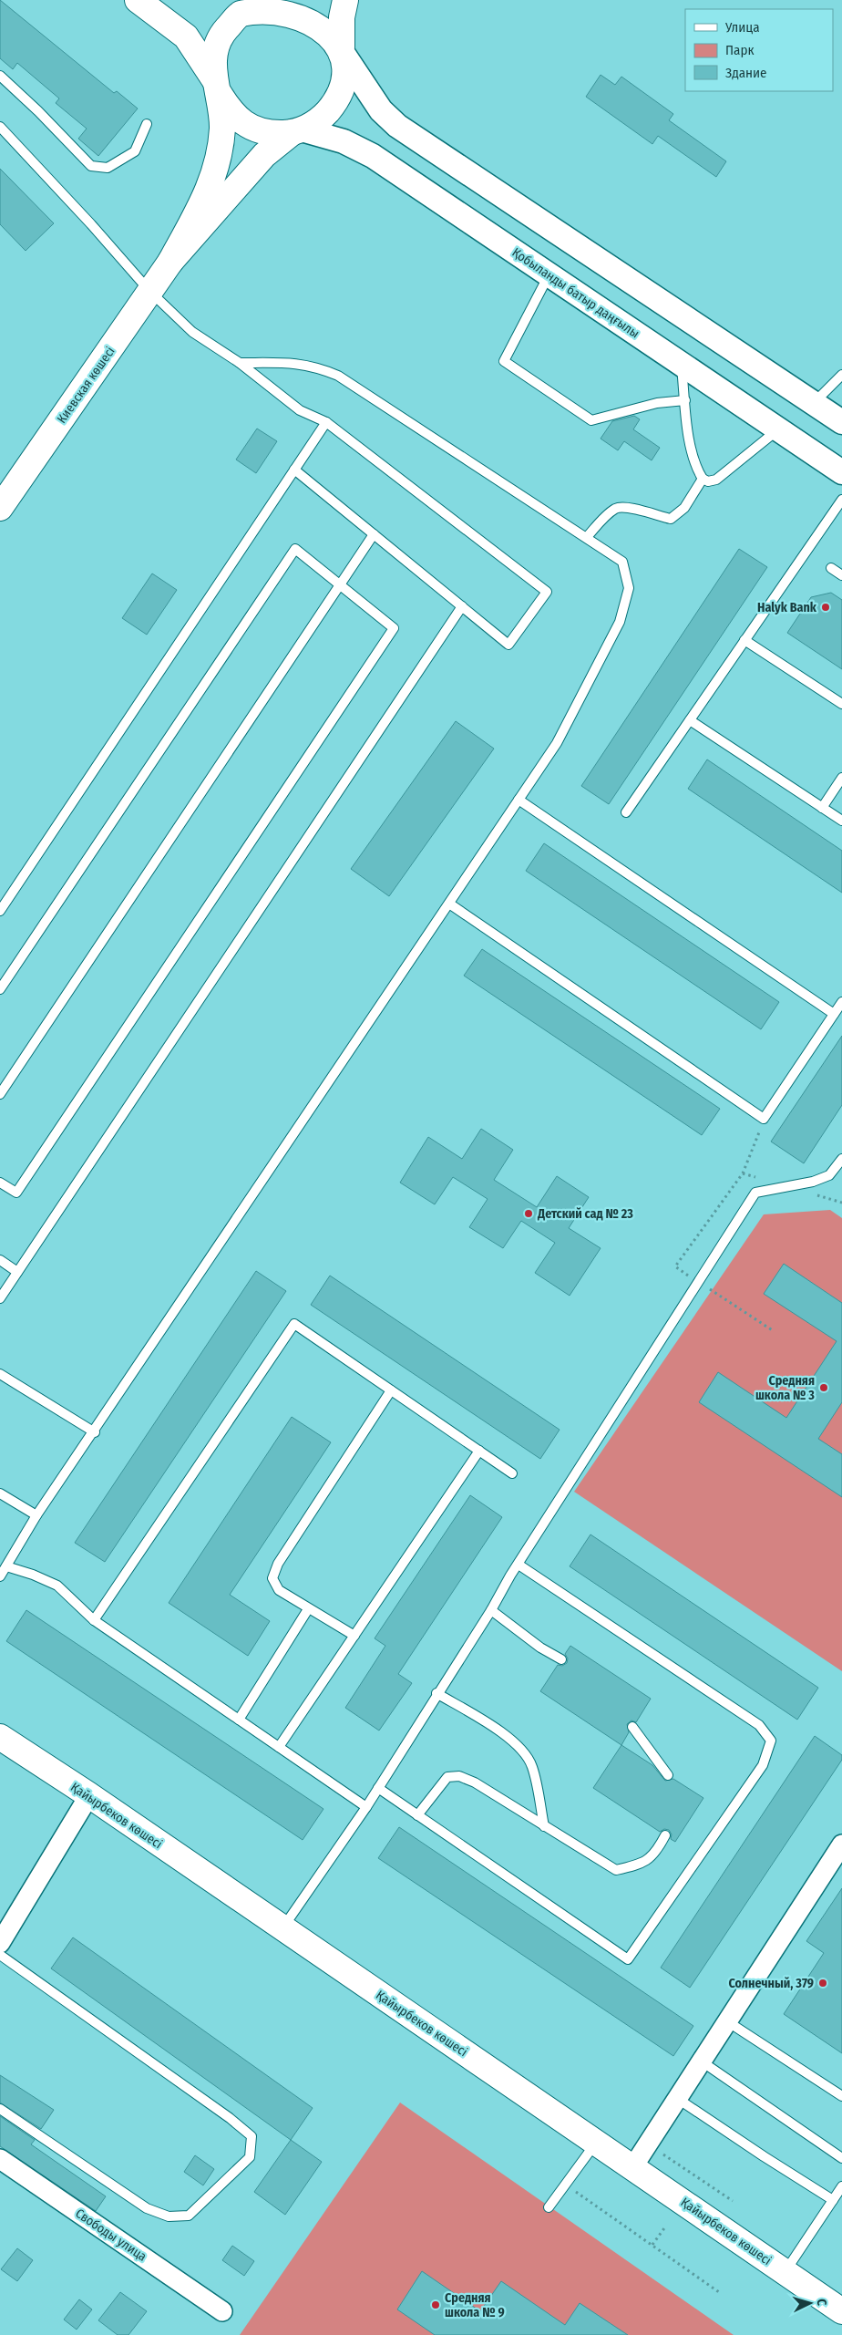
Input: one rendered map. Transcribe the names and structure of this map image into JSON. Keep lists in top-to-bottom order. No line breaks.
{"streets":{"main road":["Киевская көшесі","Қайырбеков көшесі"],"street":["Қобыланды батыр даңғылы","Свободы улица"]},"places":["Halyk Bank","Детский сад № 23","Средняя школа № 3","Солнечный, 379","Средняя школа № 9"],"legend":["Улица","Парк","Здание"],"north":"right"}
